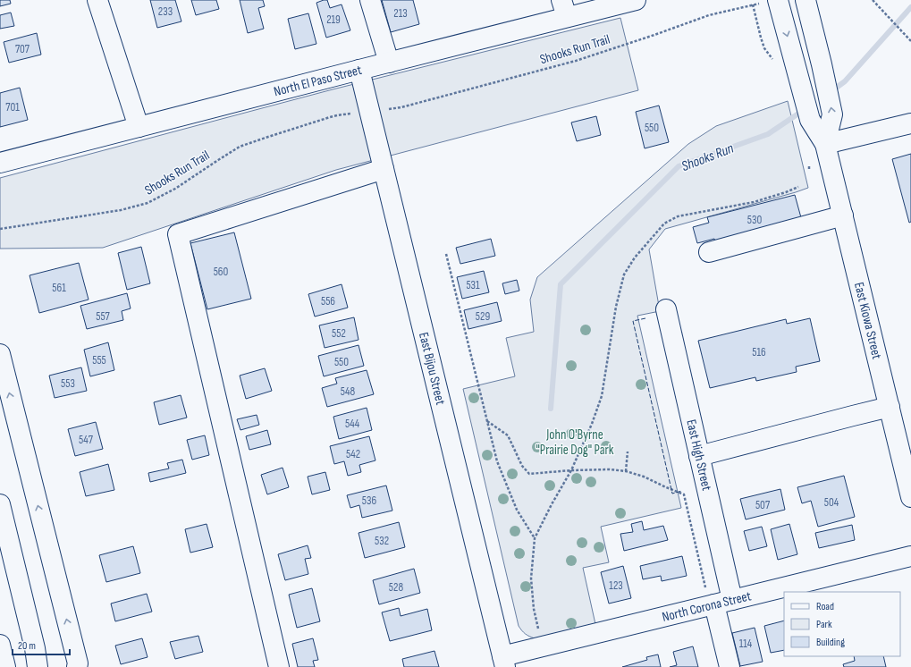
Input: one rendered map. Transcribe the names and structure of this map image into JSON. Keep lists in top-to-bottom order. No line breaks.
{"streets":{"street":["North El Paso Street","East Kiowa Street","East Bijou Street","East High Street","North Corona Street"],"path":["Shooks Run Trail"]},"crossings":[["North El Paso Street","East Bijou Street"],["East Bijou Street","North Corona Street"],["East High Street","North Corona Street"]],"water":["Shooks Run"],"parks":["John O'Byrne \"Prairie Dog\" Park"],"house_numbers":["233","213","219","707","701","550","530","560","531","561","556","557","529","552","516","555","550","553","548","544","547","542","536","504","507","532","123","528","114"],"legend":["Road","Park","Building"],"scale_bar":"20 m"}
